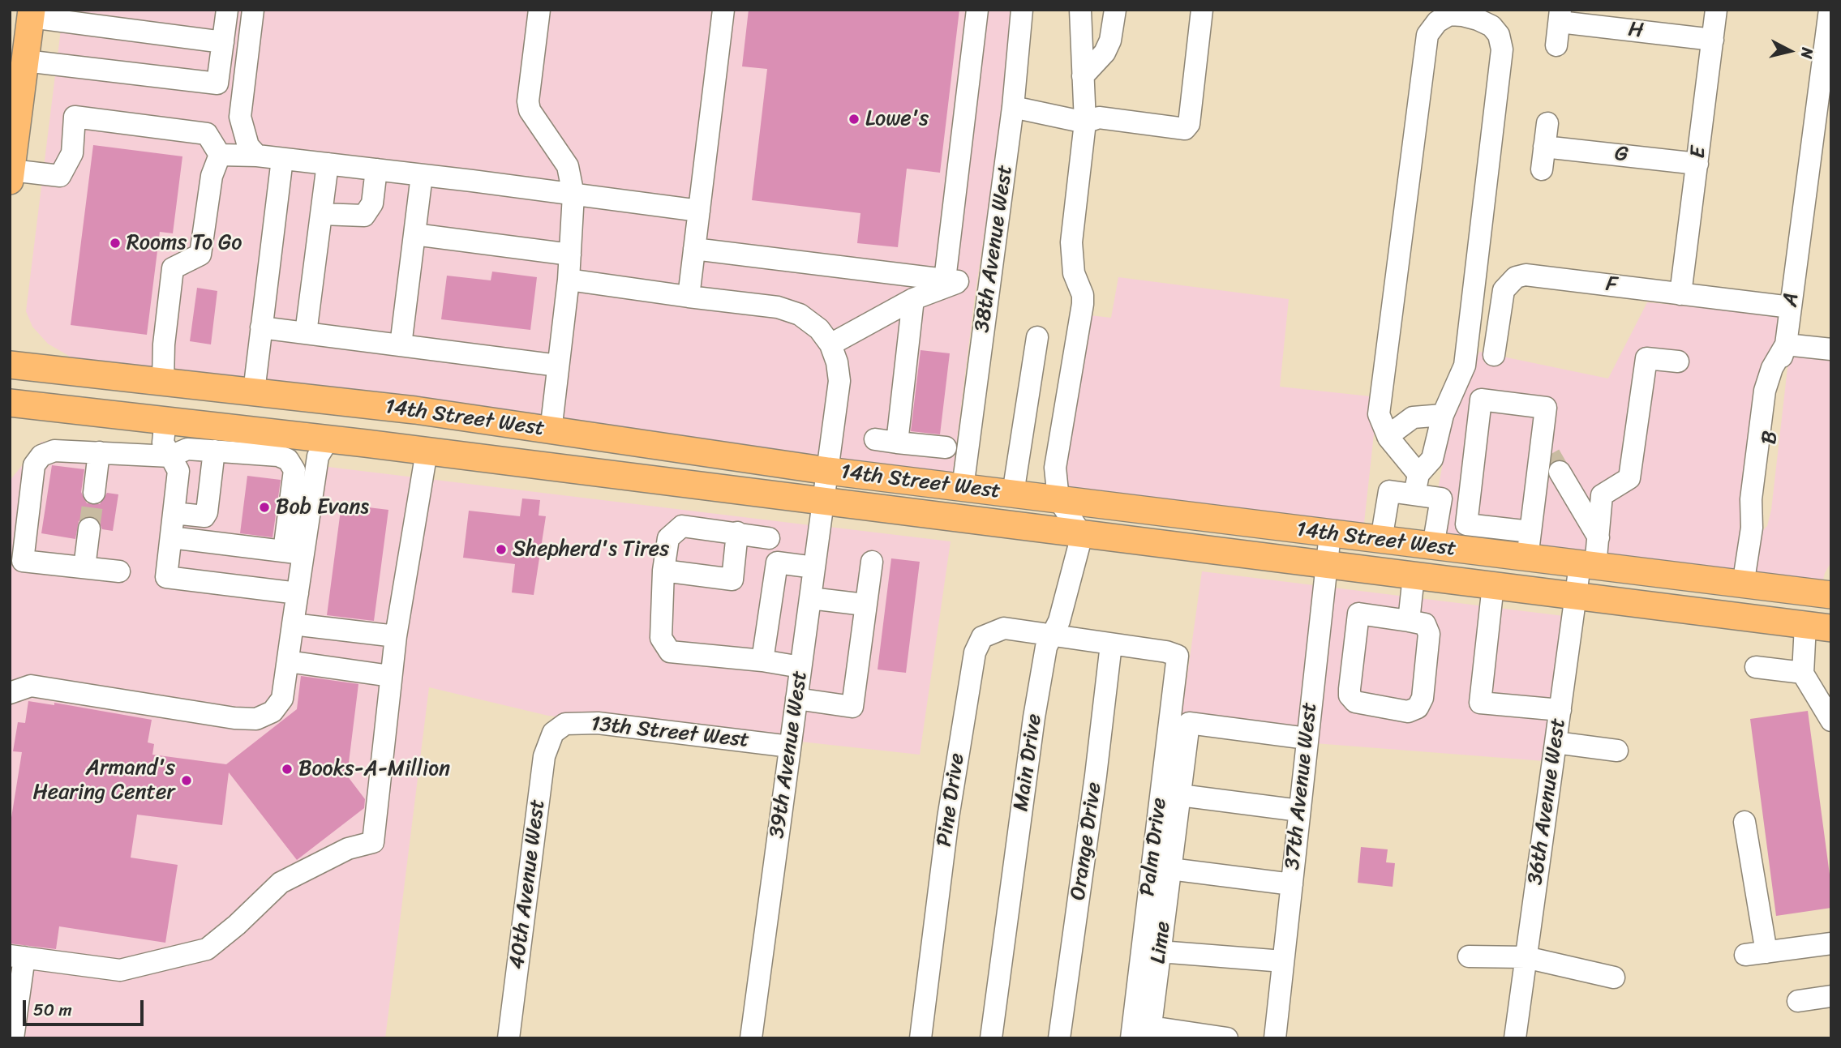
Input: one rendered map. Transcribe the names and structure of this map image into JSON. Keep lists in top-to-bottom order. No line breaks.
{"streets":{"main road":["14th Street West"],"street":["H","E","G","38th Avenue West","F","A","13th Street West","39th Avenue West","Main Drive","37th Avenue West","Pine Drive","36th Avenue West","Orange Drive","Palm Drive","40th Avenue West","Lime"]},"crossings":[["H","E"],["E","G"],["E","F"],["38th Avenue West","14th Street West"],["F","A"],["A","14th Street West"],["14th Street West","39th Avenue West"],["14th Street West","Main Drive"],["14th Street West","37th Avenue West"],["14th Street West","36th Avenue West"],["13th Street West","39th Avenue West"],["13th Street West","40th Avenue West"],["Main Drive","Pine Drive"],["37th Avenue West","Lime"],["Pine Drive","Orange Drive"],["Pine Drive","Palm Drive"]],"places":["Lowe's","Rooms To Go","Bob Evans","Shepherd's Tires","Books-A-Million","Armand's Hearing Center"],"scale_bar":"50 m","north":"right"}
